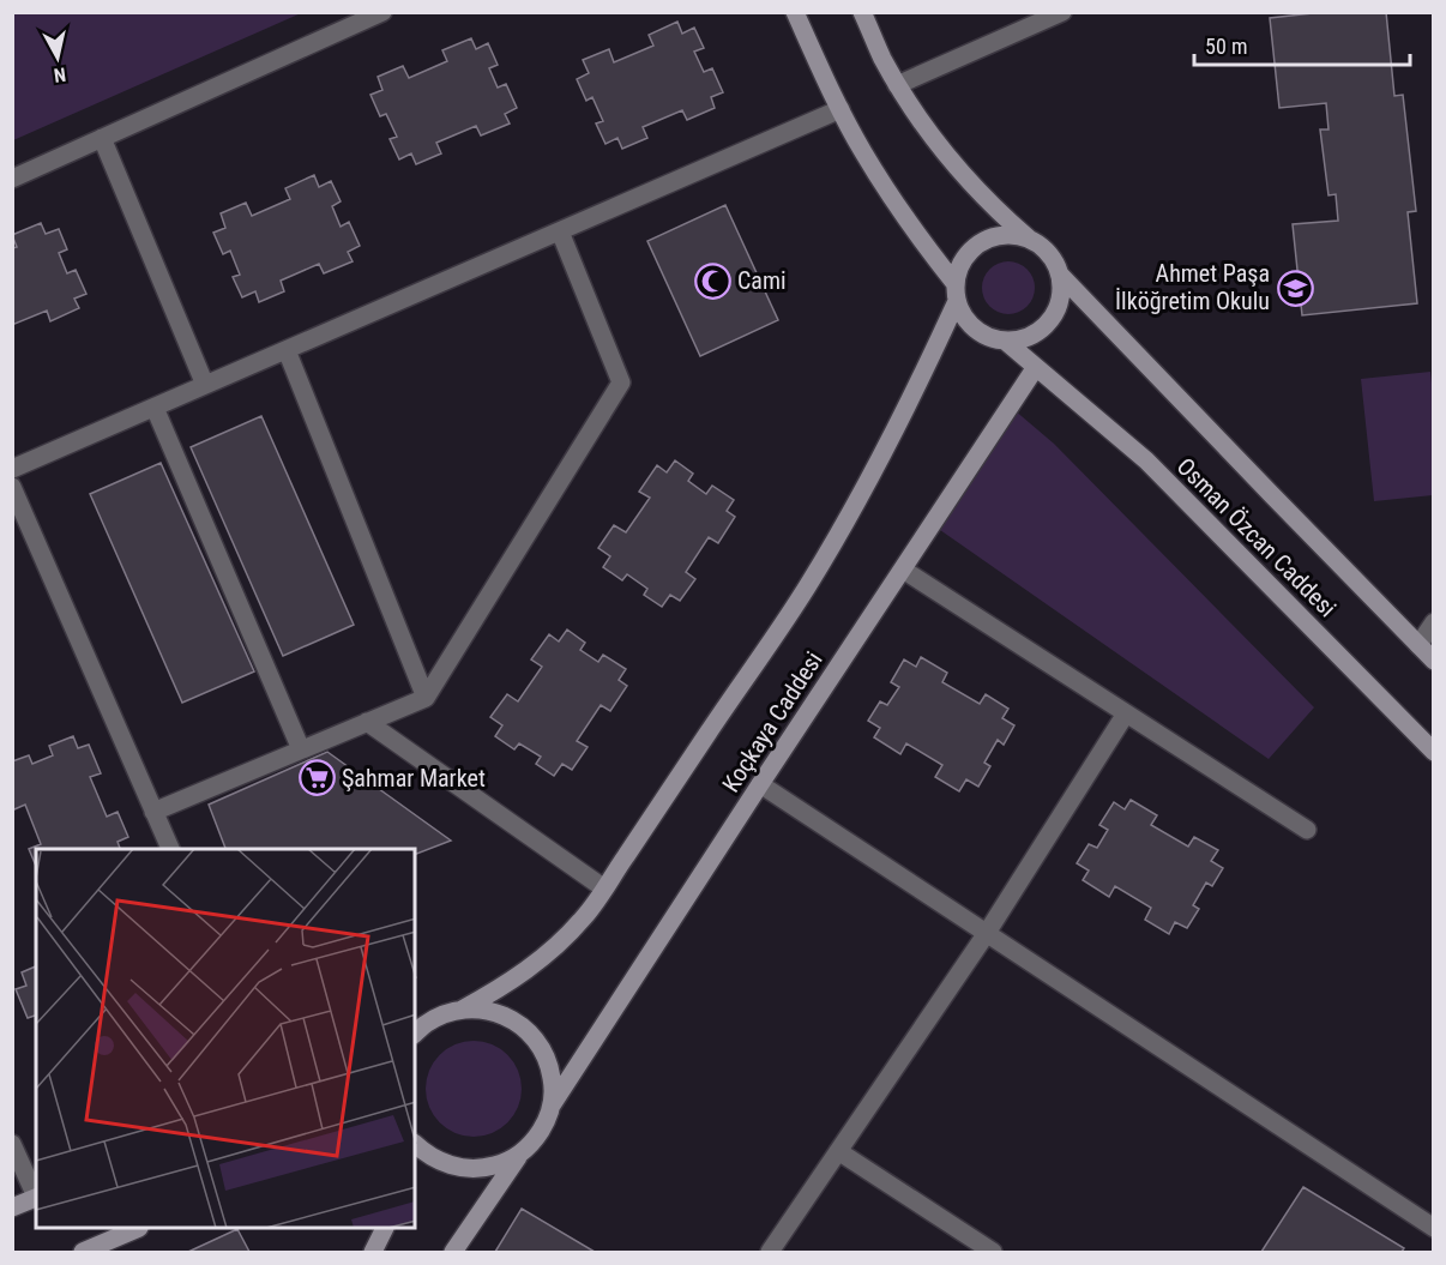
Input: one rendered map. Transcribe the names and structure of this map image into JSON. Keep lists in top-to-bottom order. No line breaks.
{"streets":{"main road":["Osman Özcan Caddesi","Koçkaya Caddesi"]},"crossings":[["Osman Özcan Caddesi","Koçkaya Caddesi"]],"places":{"mosque":["Cami"],"school or university":["Ahmet Paşa İlköğretim Okulu"],"supermarket":["Şahmar Market"]},"scale_bar":"50 m","north":"bottom"}
